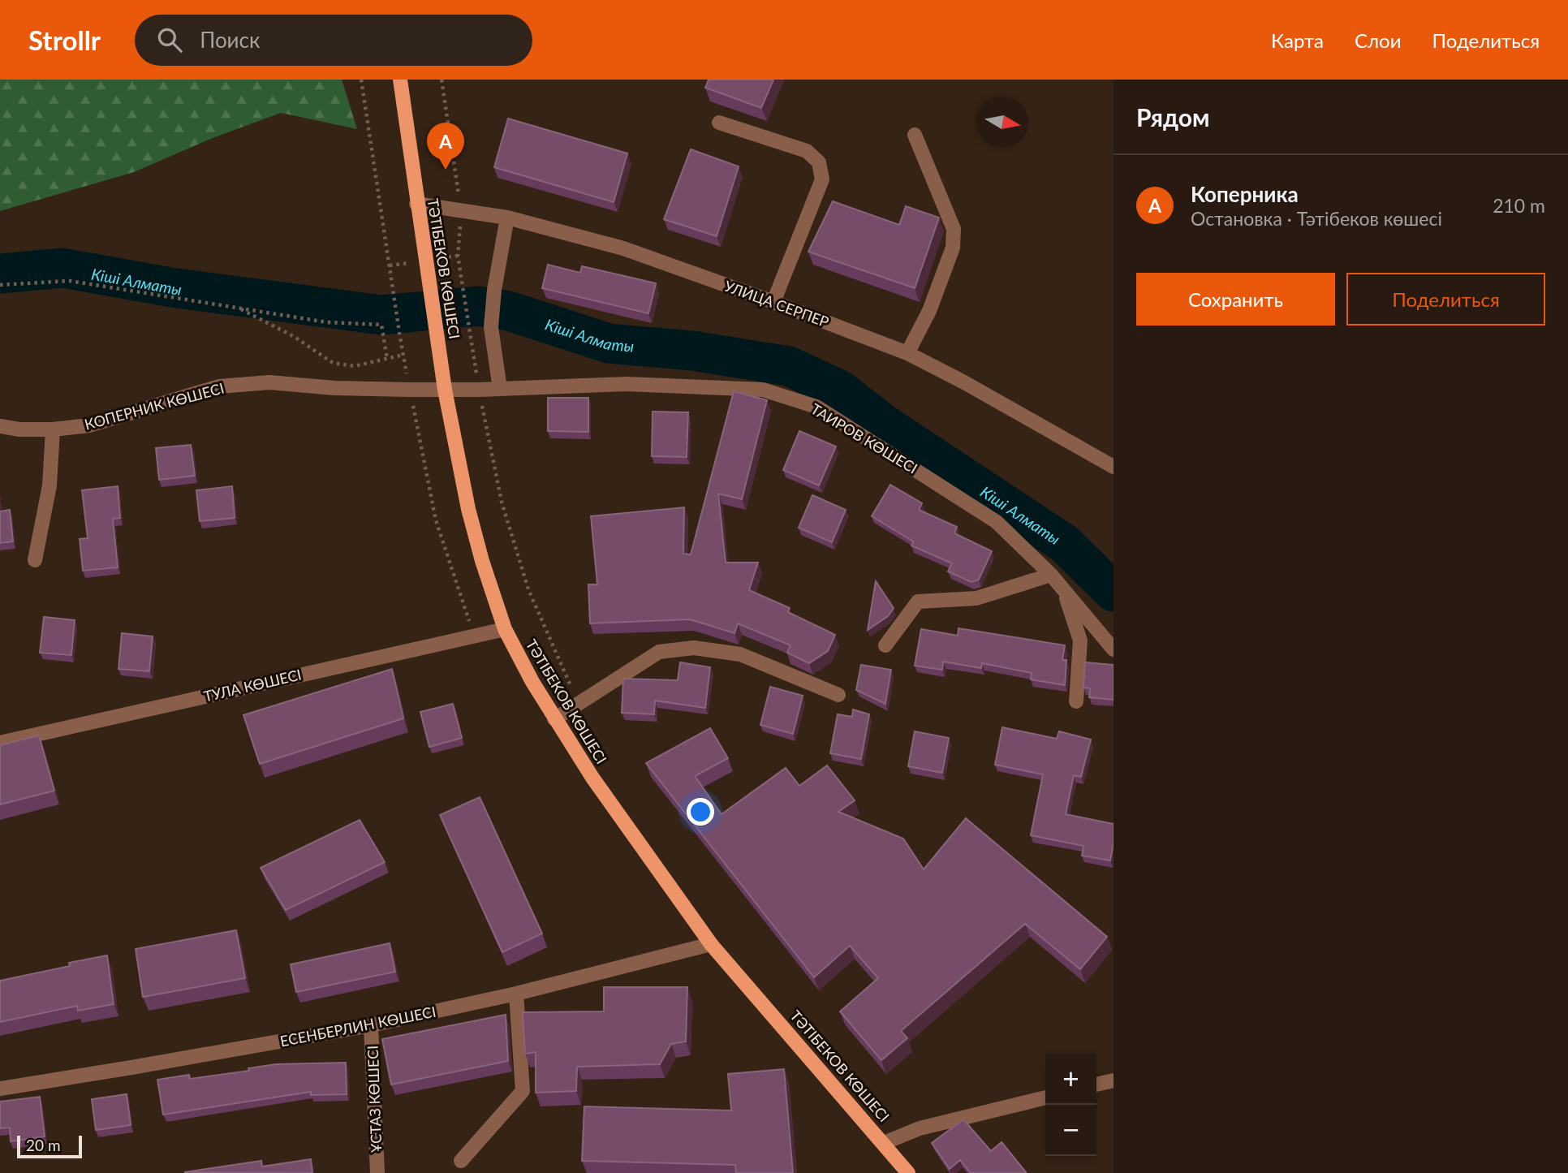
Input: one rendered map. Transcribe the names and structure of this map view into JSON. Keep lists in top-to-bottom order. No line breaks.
{"streets":{"main road":["ТӘТІБЕКОВ КӨШЕСІ"],"street":["УЛИЦА СЕРПЕР","КОПЕРНИК КӨШЕСІ","ТАИРОВ КӨШЕСІ","ТУЛА КӨШЕСІ","ЕСЕНБЕРЛИН КӨШЕСІ","ҰСТАЗ КӨШЕСІ"]},"crossings":[["ТӘТІБЕКОВ КӨШЕСІ","УЛИЦА СЕРПЕР"],["ТӘТІБЕКОВ КӨШЕСІ","КОПЕРНИК КӨШЕСІ"],["ТӘТІБЕКОВ КӨШЕСІ","ТАИРОВ КӨШЕСІ"],["ТӘТІБЕКОВ КӨШЕСІ","ТУЛА КӨШЕСІ"],["ТӘТІБЕКОВ КӨШЕСІ","ЕСЕНБЕРЛИН КӨШЕСІ"],["КОПЕРНИК КӨШЕСІ","ТАИРОВ КӨШЕСІ"],["ЕСЕНБЕРЛИН КӨШЕСІ","ҰСТАЗ КӨШЕСІ"]],"water":["Кіші Алматы"],"scale_bar":"20 m","north":"right","page":{"header":"Strollr","search":"Поиск","nav":["Карта","Слои","Поделиться"],"heading":"Рядом","pins":"A","list":[{"mark":"A","name":"Коперника","note":"Остановка · Тәтібеков көшесі","value":"210 m"}],"buttons":["Сохранить","Поделиться"],"map_buttons":["+","−"],"scale":"20 m"}}
